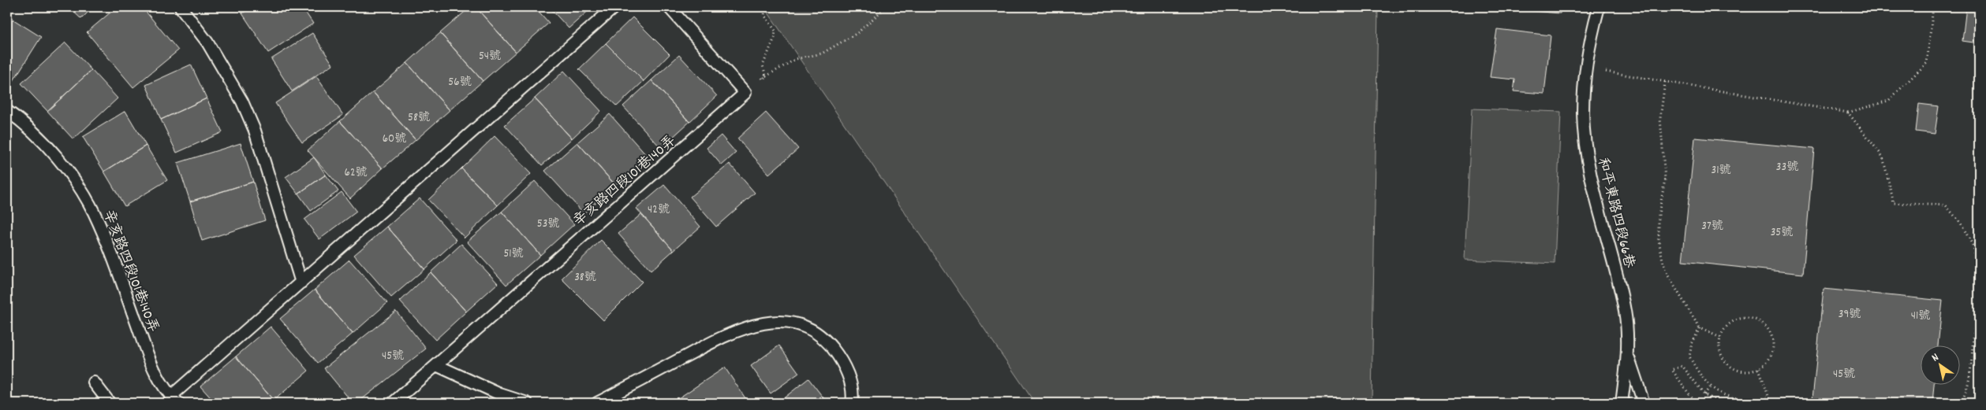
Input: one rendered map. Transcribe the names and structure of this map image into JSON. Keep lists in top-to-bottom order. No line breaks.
{"streets":{"lane":["辛亥路四段101巷140弄","和平東路四段66巷"]},"house_numbers":["54號","56號","58號","60號","33號","31號","62號","42號","53號","37號","35號","51號","38號","39號","41號","45號","45號"],"north":"top left"}
